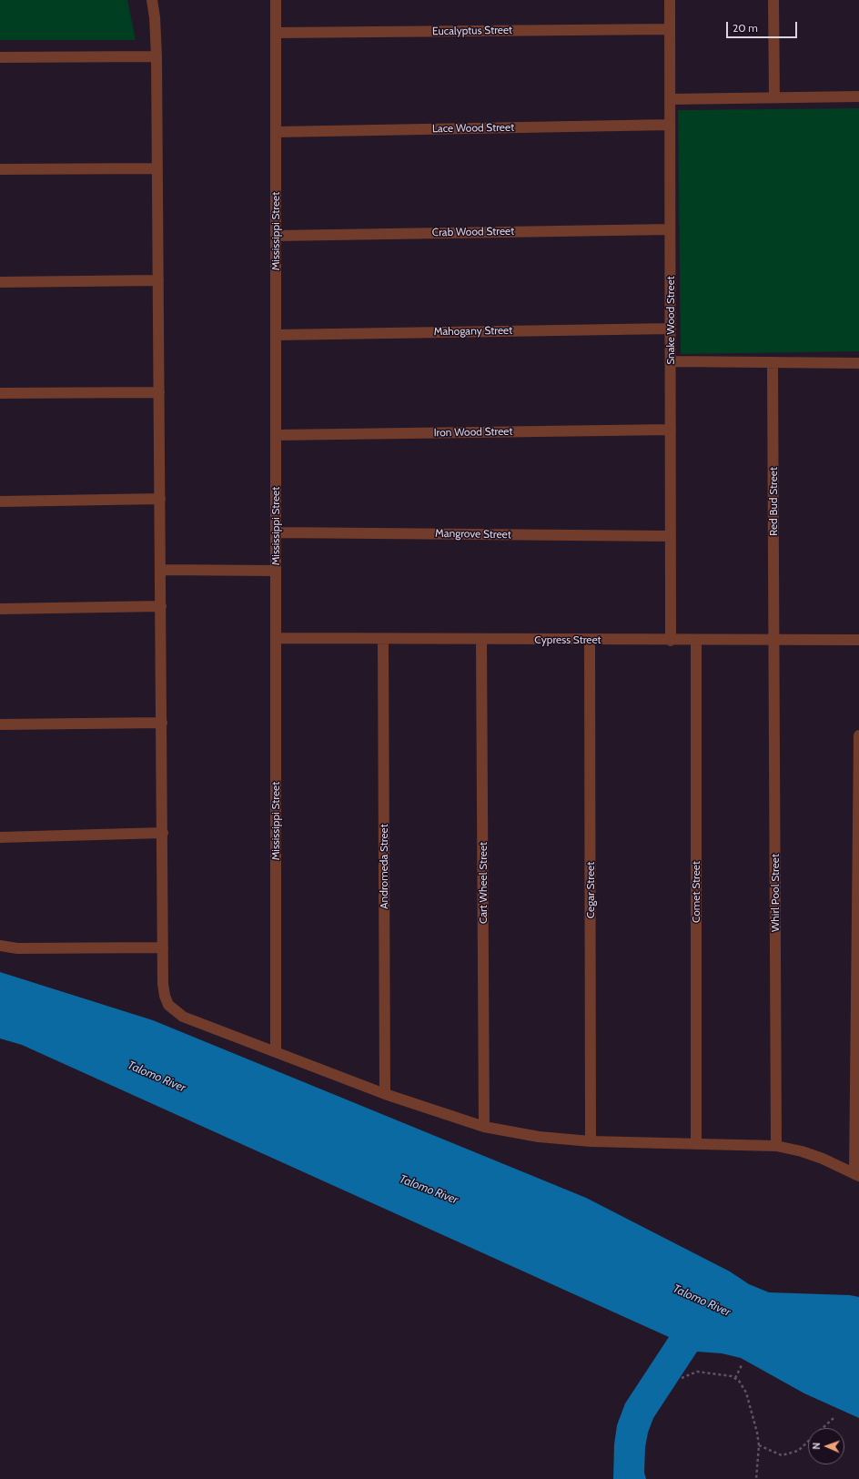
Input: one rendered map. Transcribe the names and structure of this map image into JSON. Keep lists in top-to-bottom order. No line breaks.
{"streets":{"street":["Eucalyptus Street","Lace Wood Street","Mississippi Street","Crab Wood Street","Snake Wood Street","Mahogany Street","Iron Wood Street","Red Bud Street","Mangrove Street","Cypress Street","Andromeda Street","Cart Wheel Street","Cegar Street","Comet Street","Whirl Pool Street"]},"crossings":[["Eucalyptus Street","Mississippi Street"],["Eucalyptus Street","Snake Wood Street"],["Lace Wood Street","Mississippi Street"],["Lace Wood Street","Snake Wood Street"],["Mississippi Street","Crab Wood Street"],["Mississippi Street","Mahogany Street"],["Mississippi Street","Iron Wood Street"],["Mississippi Street","Mangrove Street"],["Mississippi Street","Cypress Street"],["Crab Wood Street","Snake Wood Street"],["Snake Wood Street","Mahogany Street"],["Snake Wood Street","Iron Wood Street"],["Snake Wood Street","Mangrove Street"],["Snake Wood Street","Cypress Street"],["Red Bud Street","Cypress Street"],["Red Bud Street","Whirl Pool Street"],["Cypress Street","Andromeda Street"],["Cypress Street","Cart Wheel Street"],["Cypress Street","Cegar Street"],["Cypress Street","Comet Street"],["Cypress Street","Whirl Pool Street"]],"water":["Talomo River"],"scale_bar":"20 m","north":"left"}
